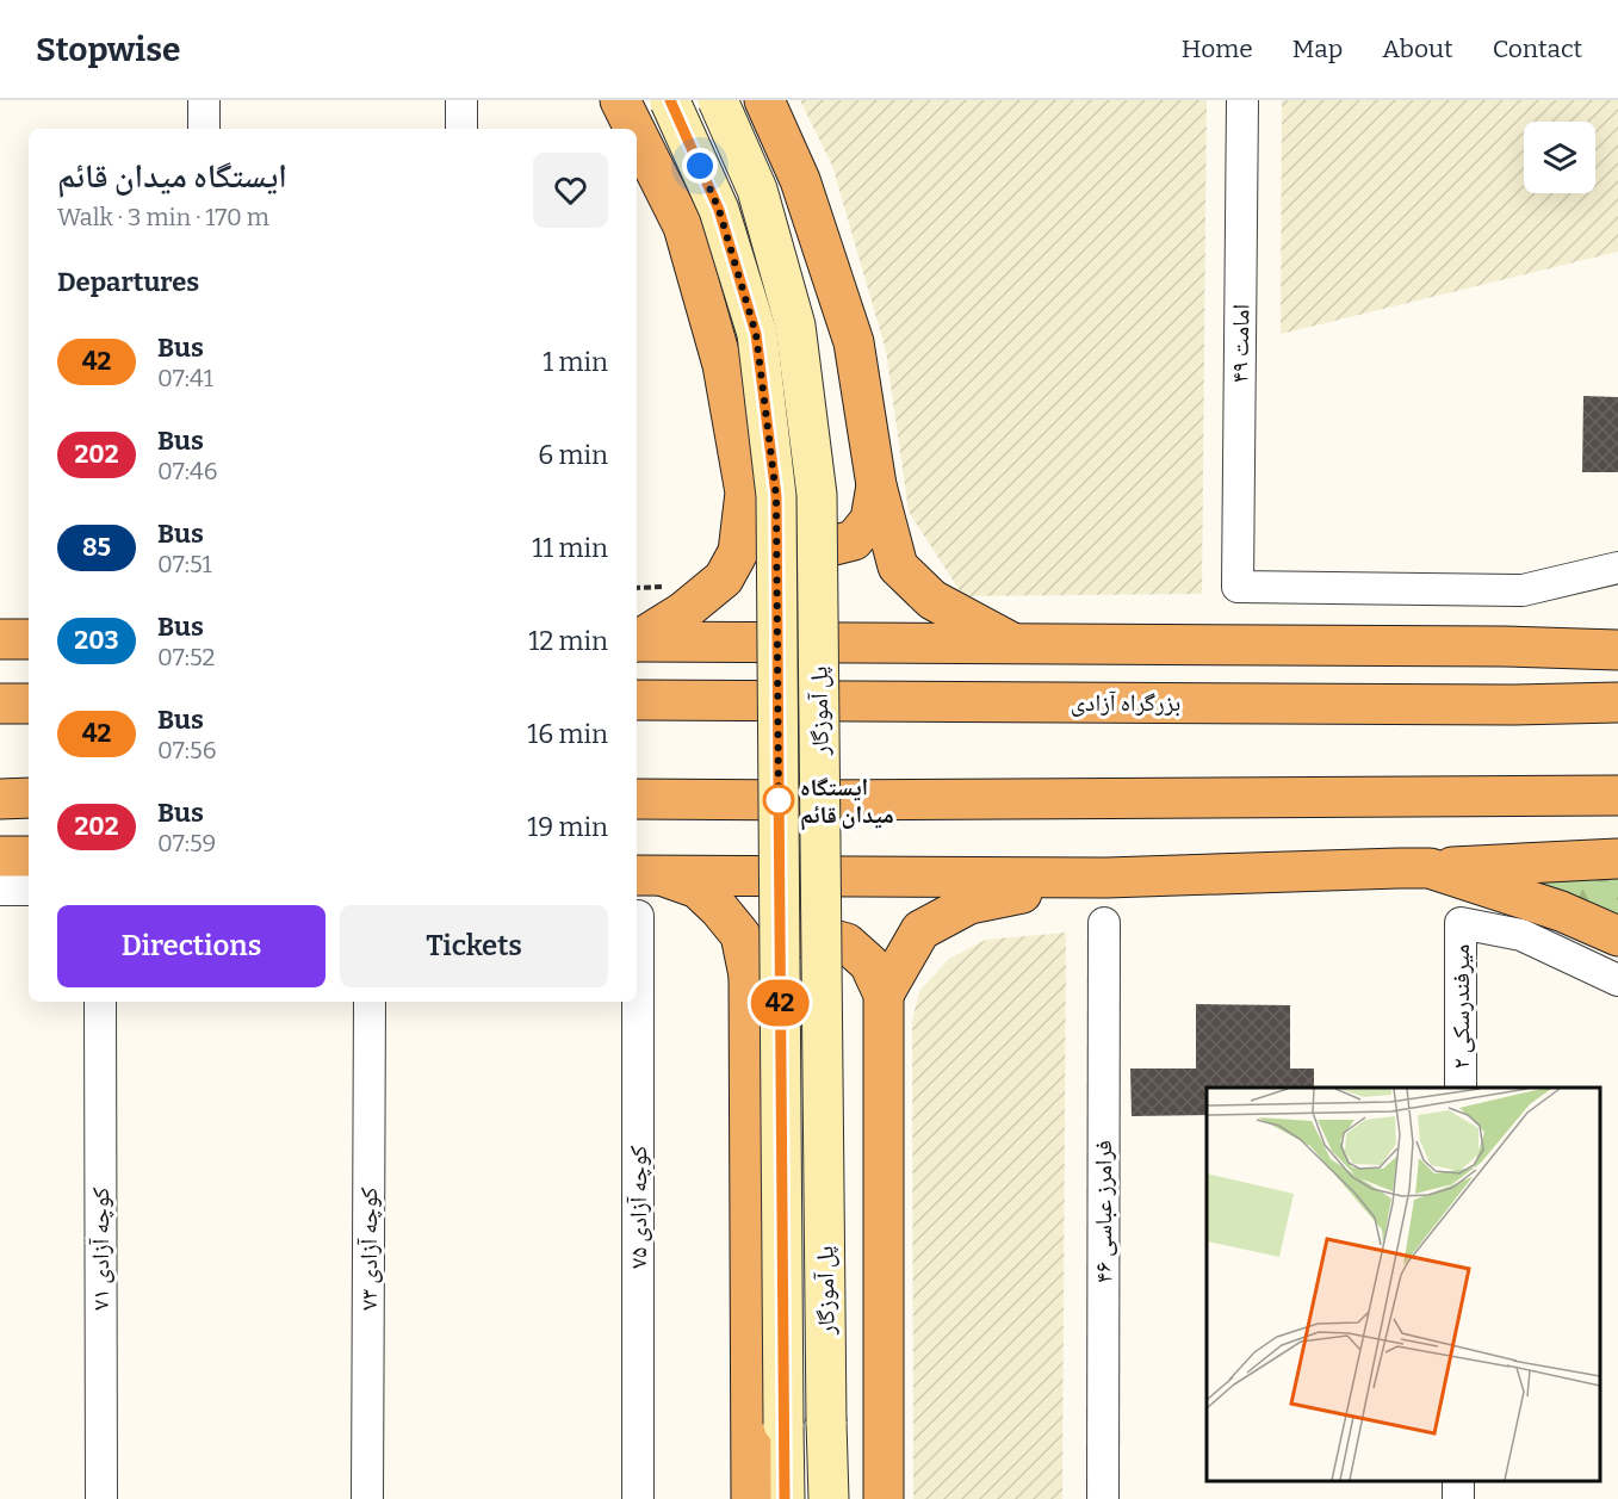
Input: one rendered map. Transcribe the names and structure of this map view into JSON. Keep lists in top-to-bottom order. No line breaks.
{"streets":{"highway":["بزرگراه آزادی"],"main road":["پل آموزگار"],"street":["امامت ۴۹","میرفندرسکی ۲","کوچه آزادی ۷۵","فرامرز عباسی ۴۶","کوچه آزادی ۷۱","کوچه آزادی ۷۳"]},"places":["ایستگاه میدان قائم"],"lines":["bus line 42"],"page":{"header":"Stopwise","nav":["Home","Map","About","Contact"],"on_map":"42","heading":[["ایستگاه میدان قائم","Walk · 3 min · 170 m"],"Departures"],"list":[{"mark":"42","name":"Bus","note":"07:41","value":"1 min"},{"mark":"202","name":"Bus","note":"07:46","value":"6 min"},{"mark":"85","name":"Bus","note":"07:51","value":"11 min"},{"mark":"203","name":"Bus","note":"07:52","value":"12 min"},{"mark":"42","name":"Bus","note":"07:56","value":"16 min"},{"mark":"202","name":"Bus","note":"07:59","value":"19 min"}],"buttons":["Directions","Tickets"]}}
